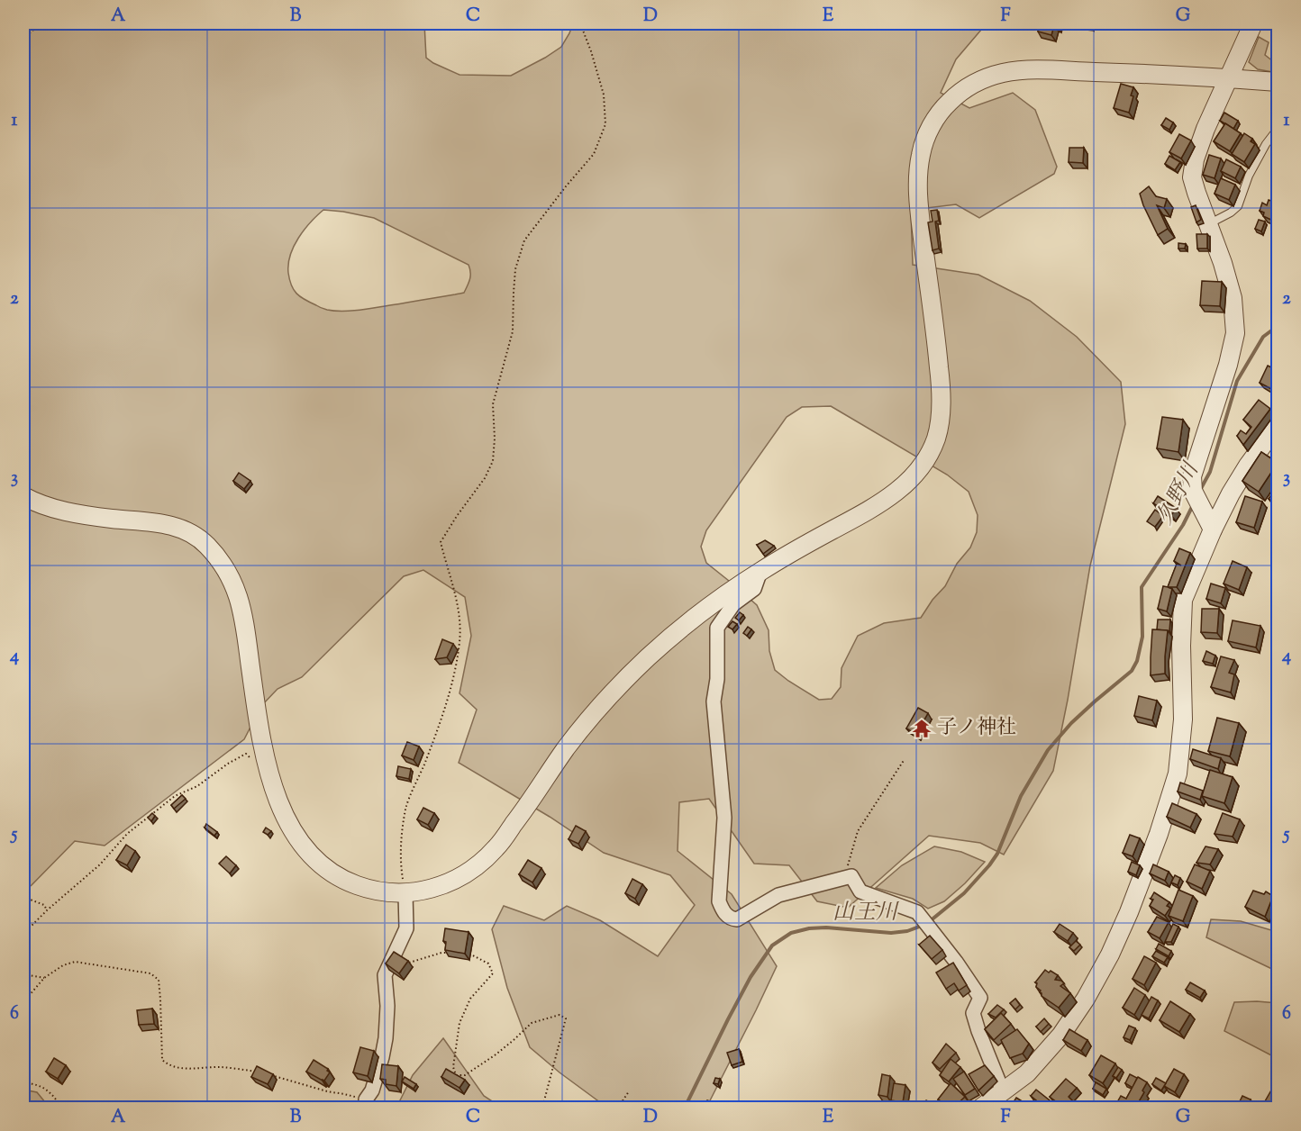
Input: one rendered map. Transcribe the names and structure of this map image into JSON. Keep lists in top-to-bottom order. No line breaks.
{"water":["久野川","山王川"],"places":{"temple":["子ノ神社"]},"grid":{"columns":["A","B","C","D","E","F","G"],"rows":["1","2","3","4","5","6"]}}
